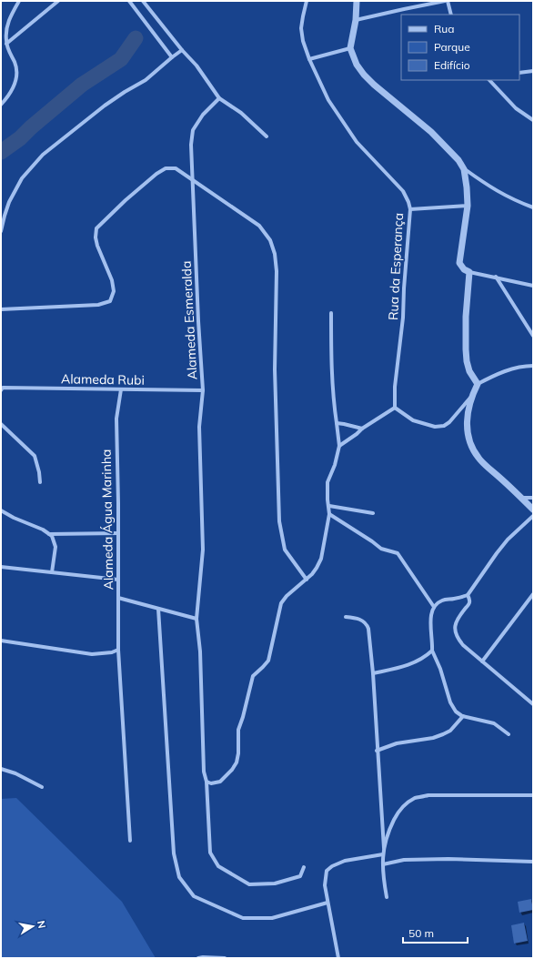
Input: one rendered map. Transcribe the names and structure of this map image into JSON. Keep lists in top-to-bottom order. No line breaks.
{"streets":{"street":["Rua da Esperança","Alameda Esmeralda","Alameda Rubi","Alameda Água Marinha"]},"crossings":[["Alameda Esmeralda","Alameda Rubi"],["Alameda Rubi","Alameda Água Marinha"]],"legend":["Rua","Parque","Edifício"],"scale_bar":"50 m","north":"right"}
